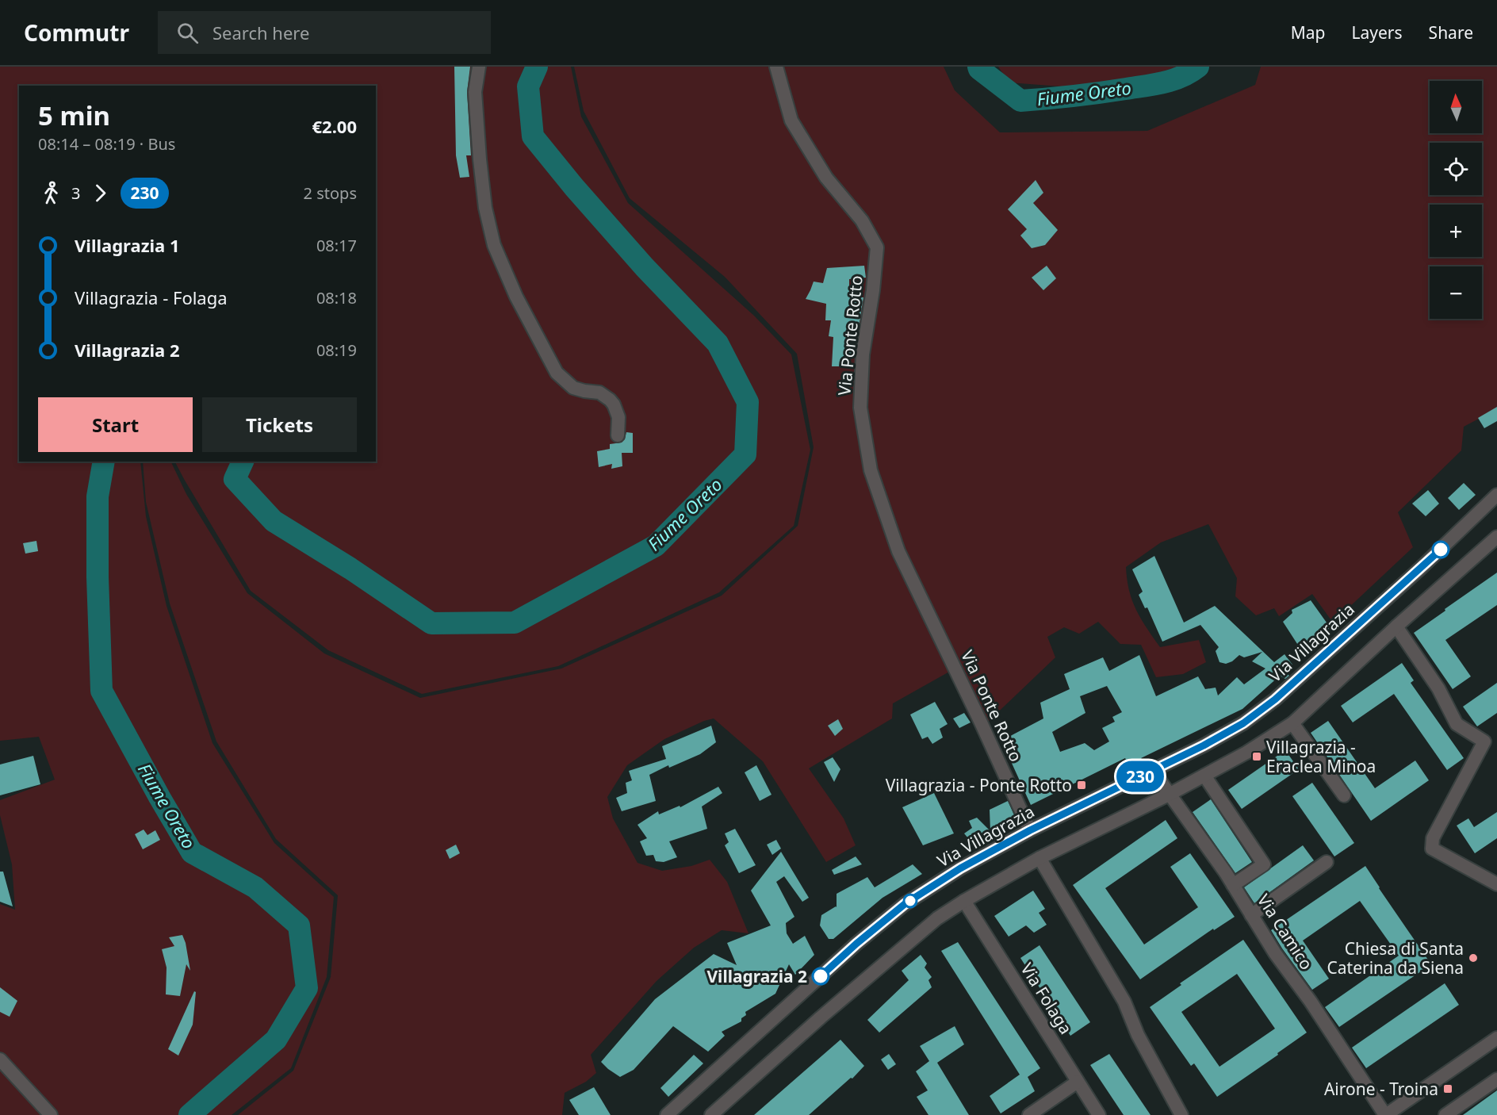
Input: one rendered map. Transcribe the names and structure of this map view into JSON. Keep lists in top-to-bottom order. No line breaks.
{"streets":{"street":["Via Ponte Rotto","Via Villagrazia","Via Camico","Via Folaga"]},"crossings":[["Via Ponte Rotto","Via Villagrazia"],["Via Villagrazia","Via Camico"]],"water":["Fiume Oreto"],"places":{"transit":["Villagrazia - Eraclea Minoa","Villagrazia - Ponte Rotto","Airone - Troina"],"other":["Chiesa di Santa Caterina da Siena","Villagrazia 2"]},"lines":["bus line 230"],"north":"top","page":{"header":"Commutr","search":"Search here","nav":["Map","Layers","Share"],"on_map":"230","map_buttons":["+","−"],"heading":["5 min","08:14 – 08:19 · Bus","€2.00"],"legs":["3","230","2 stops"],"list":[{"name":"Villagrazia 1","value":"08:17"},{"name":"Villagrazia - Folaga","value":"08:18"},{"name":"Villagrazia 2","value":"08:19"}],"buttons":["Start","Tickets"]}}
